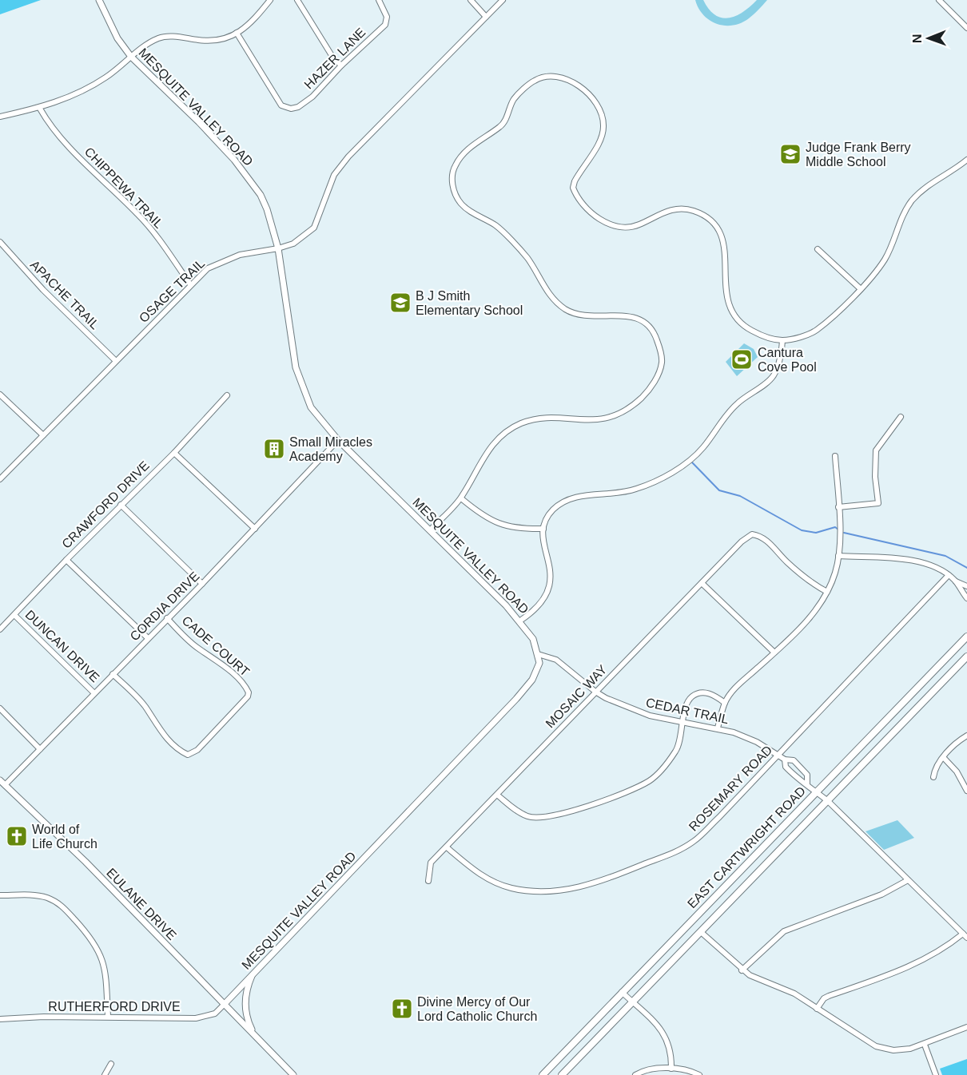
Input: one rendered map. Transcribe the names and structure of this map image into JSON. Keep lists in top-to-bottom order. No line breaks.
{"streets":{"main road":["EAST CARTWRIGHT ROAD"],"street":["HAZER LANE","MESQUITE VALLEY ROAD","CHIPPEWA TRAIL","OSAGE TRAIL","APACHE TRAIL","CRAWFORD DRIVE","CORDIA DRIVE","DUNCAN DRIVE","CADE COURT","MOSAIC WAY","CEDAR TRAIL","ROSEMARY ROAD","EULANE DRIVE","RUTHERFORD DRIVE"]},"crossings":[["MESQUITE VALLEY ROAD","OSAGE TRAIL"],["MESQUITE VALLEY ROAD","CORDIA DRIVE"],["MESQUITE VALLEY ROAD","CEDAR TRAIL"],["MESQUITE VALLEY ROAD","EULANE DRIVE"],["MESQUITE VALLEY ROAD","RUTHERFORD DRIVE"],["CHIPPEWA TRAIL","OSAGE TRAIL"],["OSAGE TRAIL","APACHE TRAIL"],["CRAWFORD DRIVE","DUNCAN DRIVE"],["CORDIA DRIVE","DUNCAN DRIVE"],["CORDIA DRIVE","CADE COURT"],["CORDIA DRIVE","EULANE DRIVE"],["MOSAIC WAY","CEDAR TRAIL"],["MOSAIC WAY","ROSEMARY ROAD"],["CEDAR TRAIL","ROSEMARY ROAD"],["CEDAR TRAIL","EAST CARTWRIGHT ROAD"],["EULANE DRIVE","RUTHERFORD DRIVE"]],"places":{"school or university":["Judge Frank Berry Middle School","B J Smith Elementary School"],"sports":["Cantura Cove Pool"],"building":["Small Miracles Academy"],"church":["World of Life Church","Divine Mercy of Our Lord Catholic Church"]},"north":"left"}
